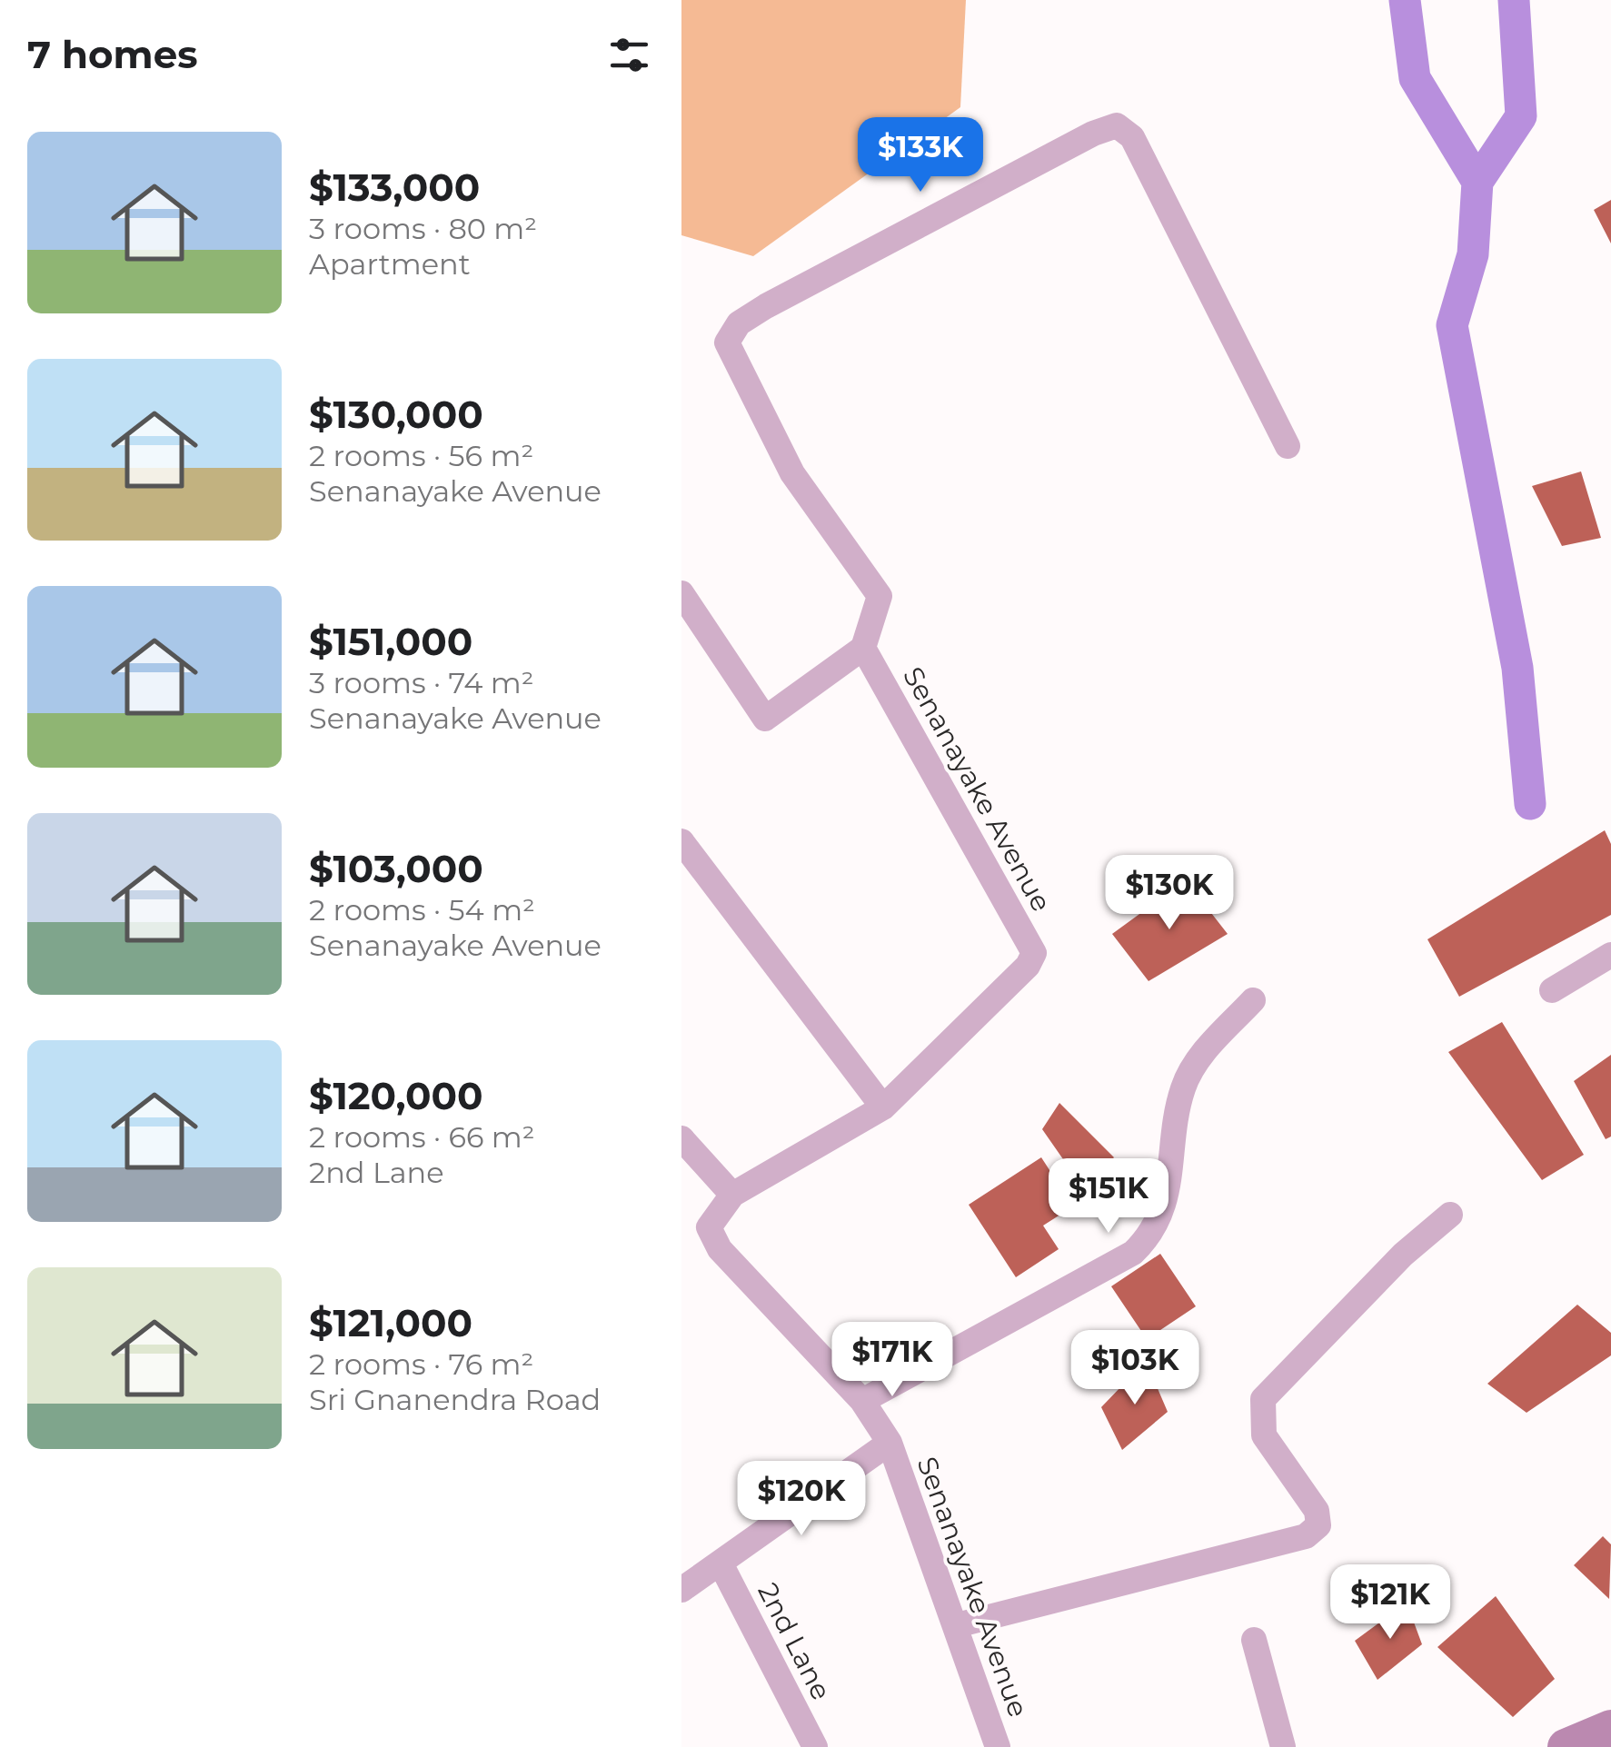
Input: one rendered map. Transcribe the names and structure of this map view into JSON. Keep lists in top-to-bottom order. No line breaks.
{"streets":{"street":["Senanayake Avenue","2nd Lane"]},"page":{"heading":"7 homes","list":[{"name":"$133,000","note":"3 rooms · 80 m² · Apartment"},{"name":"$130,000","note":"2 rooms · 56 m² · Senanayake Avenue"},{"name":"$151,000","note":"3 rooms · 74 m² · Senanayake Avenue"},{"name":"$103,000","note":"2 rooms · 54 m² · Senanayake Avenue"},{"name":"$120,000","note":"2 rooms · 66 m² · 2nd Lane"},{"name":"$121,000","note":"2 rooms · 76 m² · Sri Gnanendra Road"}],"price":["$133K","$130K","$151K","$171K","$103K","$120K","$121K"]}}
